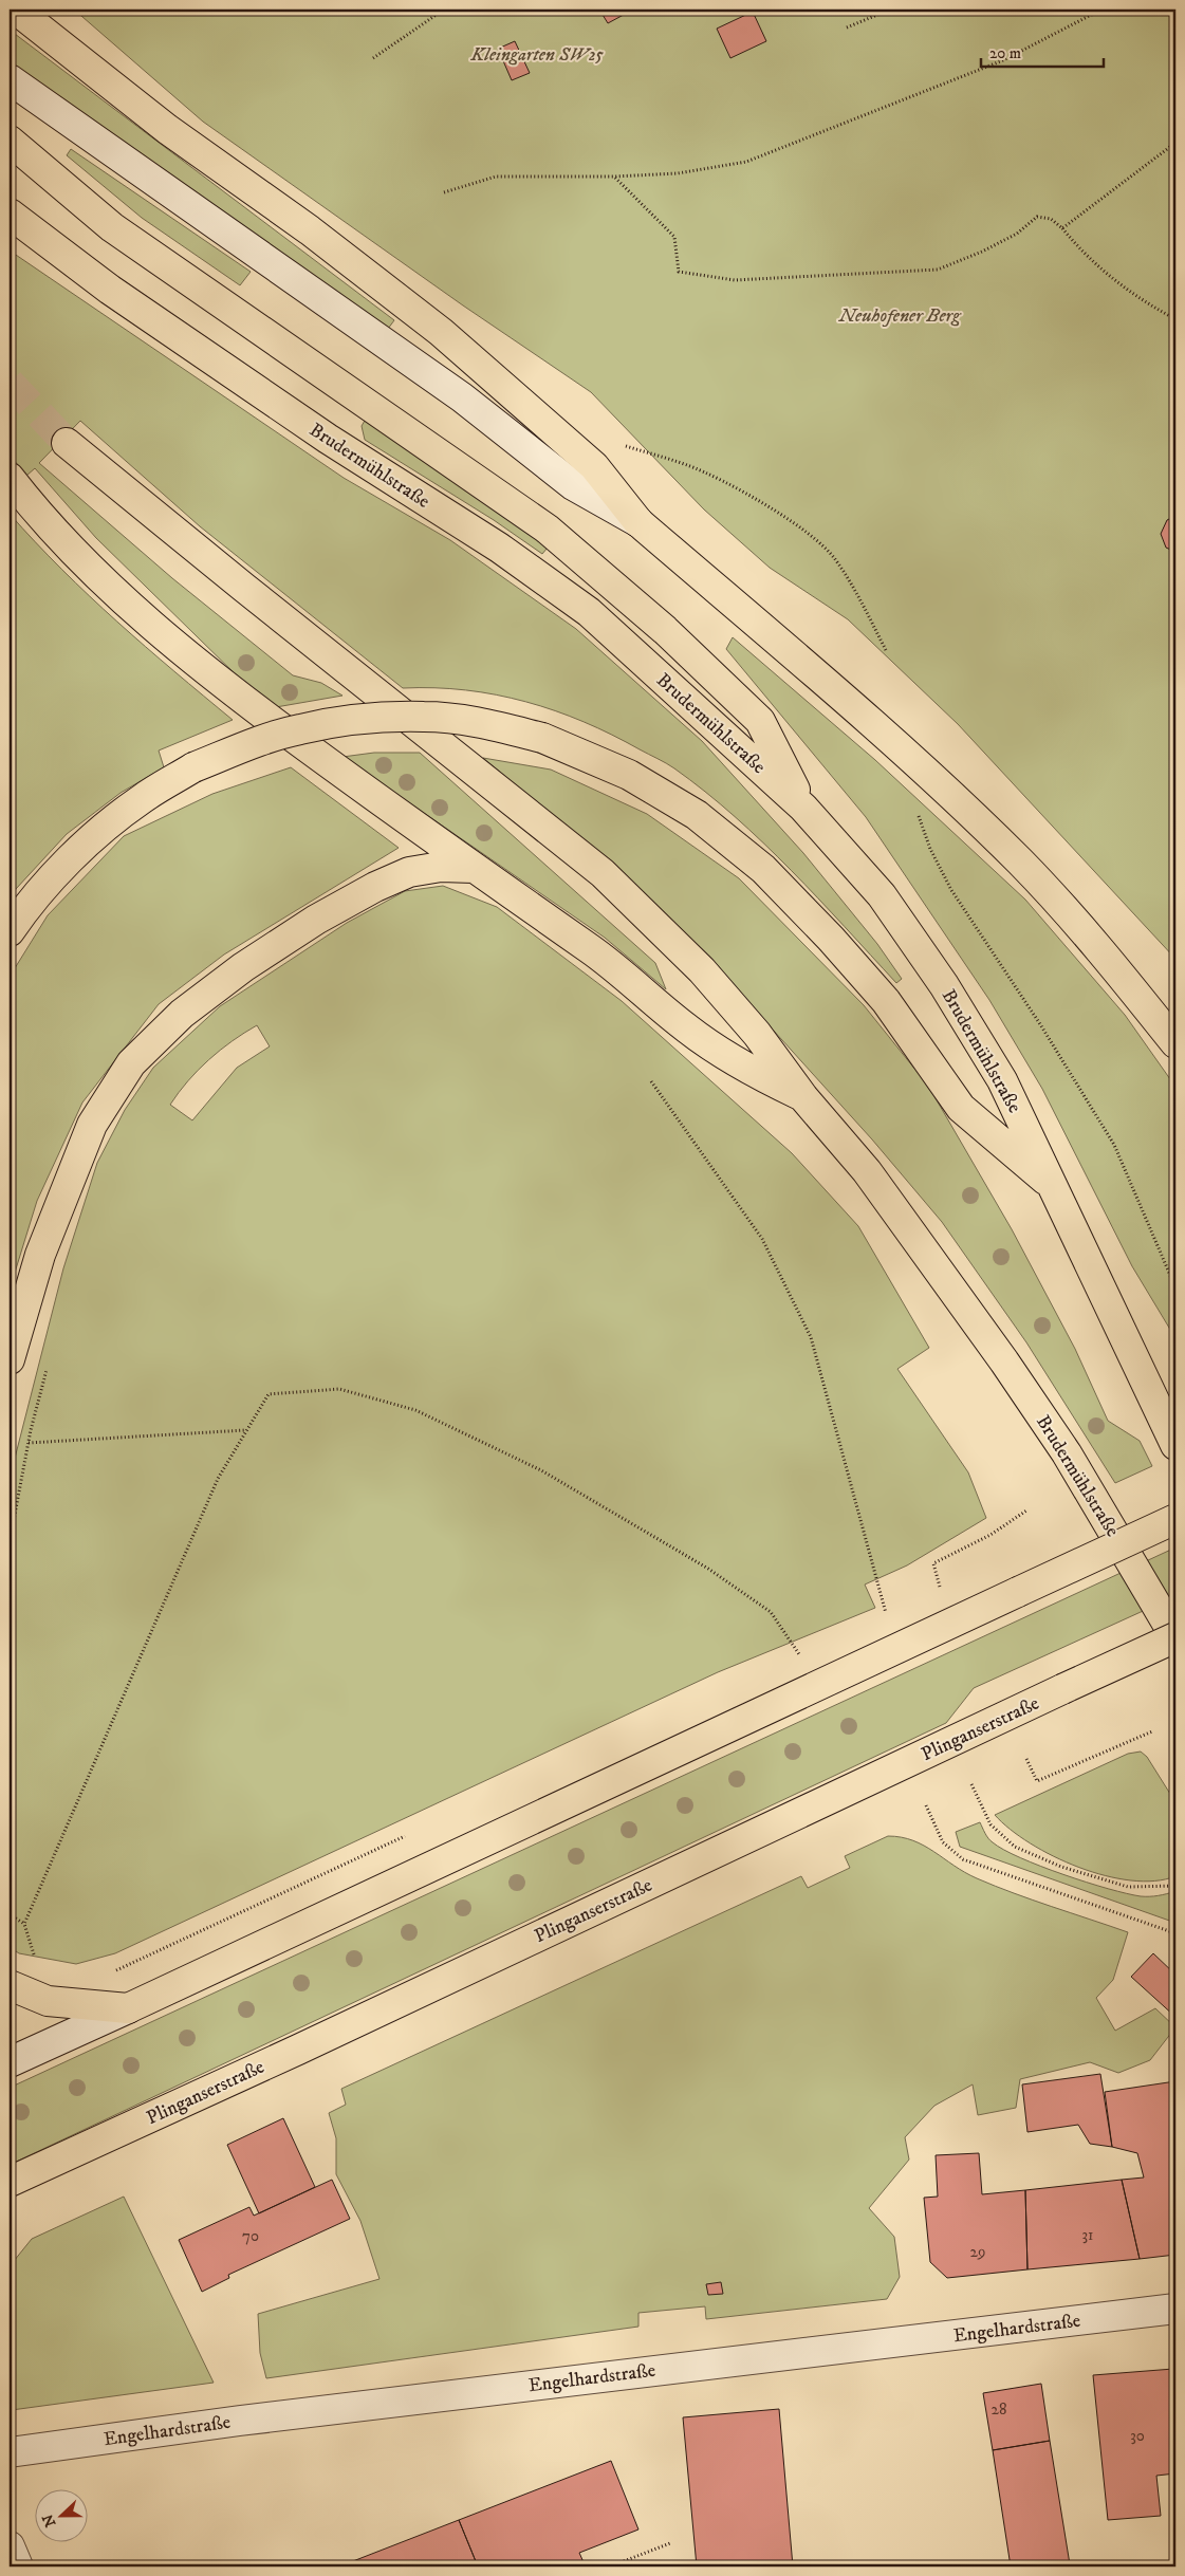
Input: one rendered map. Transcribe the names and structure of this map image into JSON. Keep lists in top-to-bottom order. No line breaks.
{"streets":{"main road":["Brudermühlstraße","Plinganserstraße"],"street":["Engelhardstraße"]},"crossings":[["Brudermühlstraße","Plinganserstraße"]],"parks":["Kleingarten SW25","Neuhofener Berg"],"house_numbers":["31","70","29","28","30"],"scale_bar":"20 m","north":"left"}
